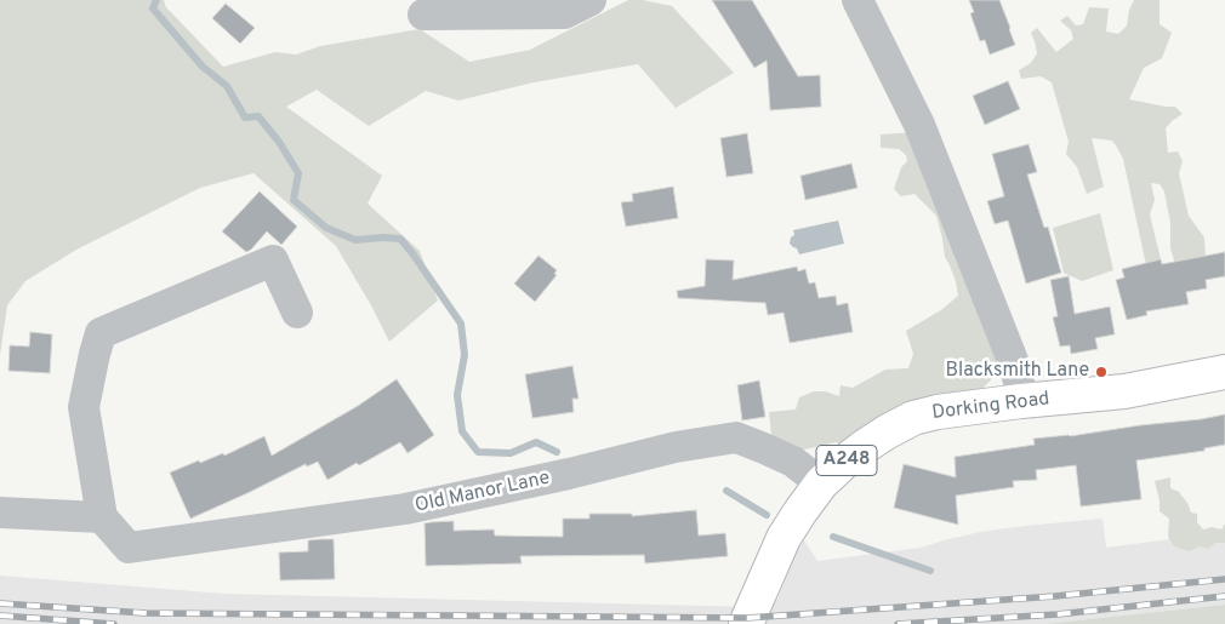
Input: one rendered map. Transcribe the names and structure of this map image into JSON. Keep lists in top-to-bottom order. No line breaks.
{"streets":{"main road":["Dorking Road","A248"],"street":["Old Manor Lane"]},"crossings":[["Dorking Road","Old Manor Lane"]],"places":["Blacksmith Lane"]}
